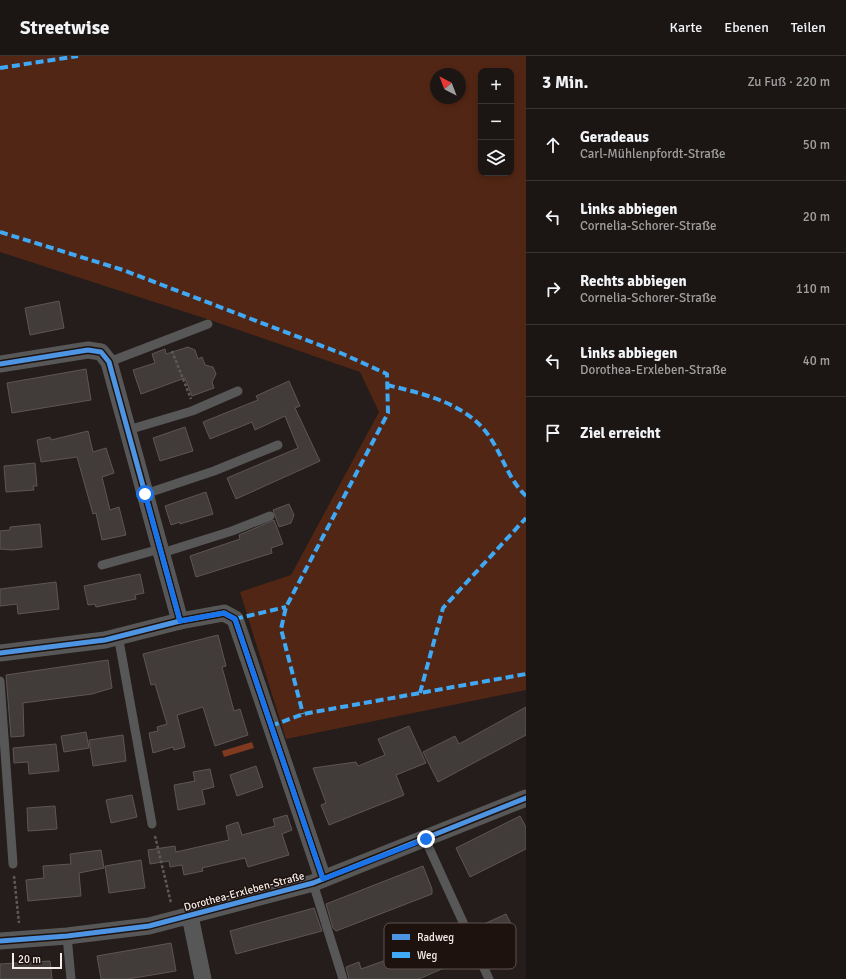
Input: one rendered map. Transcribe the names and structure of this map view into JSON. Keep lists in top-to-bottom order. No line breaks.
{"streets":{"street":["Dorothea-Erxleben-Straße"]},"legend":["Radweg","Weg"],"scale_bar":"20 m","north":"top left","page":{"header":"Streetwise","nav":["Karte","Ebenen","Teilen"],"heading":["3 Min.","Zu Fuß · 220 m"],"map_buttons":["+","−"],"list":[["Geradeaus","Carl-Mühlenpfordt-Straße","50 m"],["Links abbiegen","Cornelia-Schorer-Straße","20 m"],["Rechts abbiegen","Cornelia-Schorer-Straße","110 m"],["Links abbiegen","Dorothea-Erxleben-Straße","40 m"],"Ziel erreicht"],"scale":"20 m"}}
